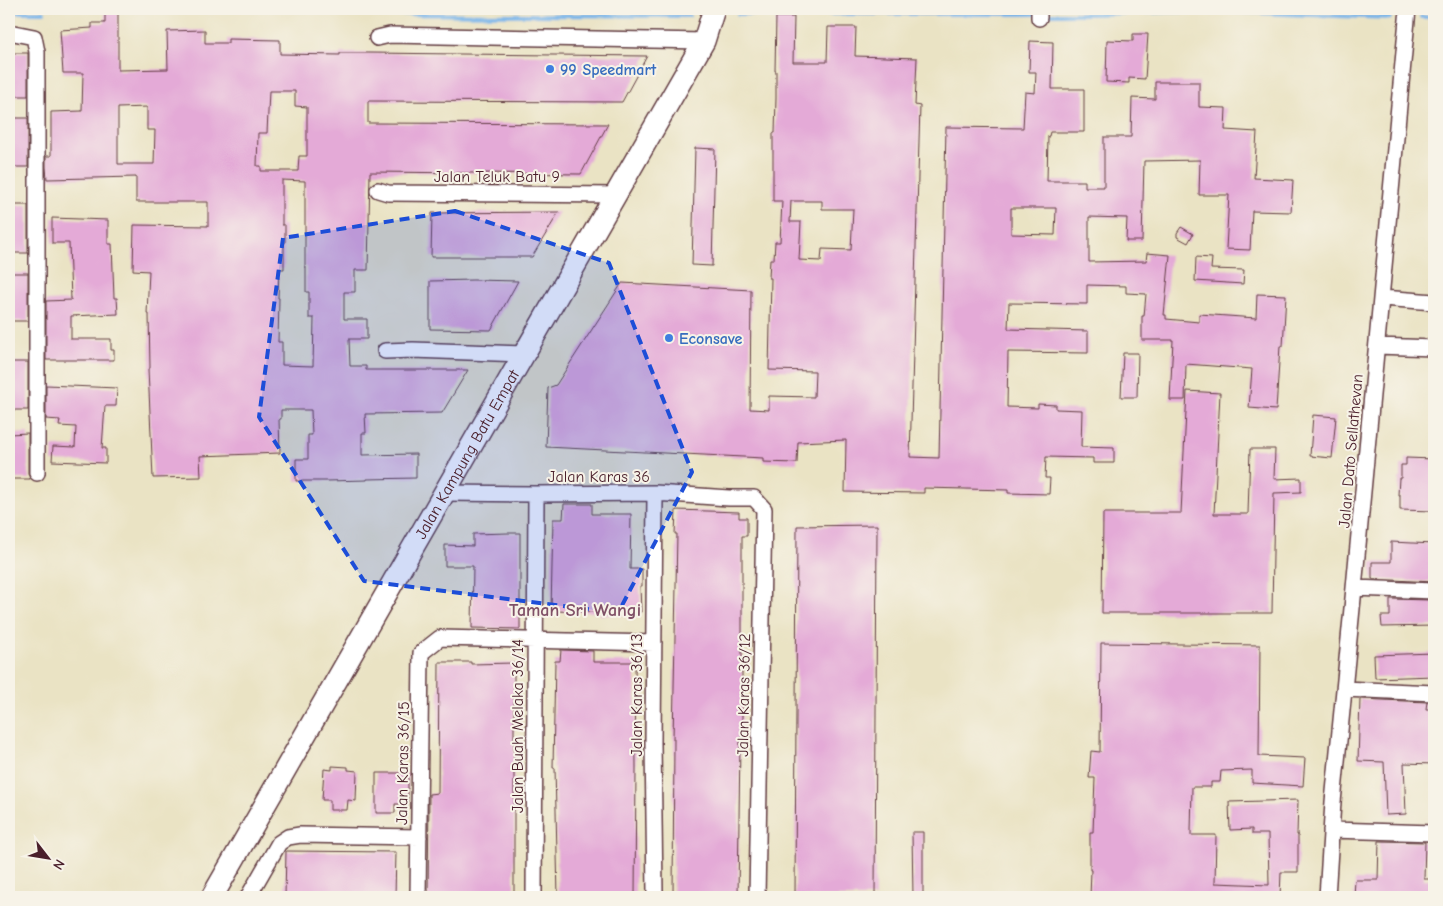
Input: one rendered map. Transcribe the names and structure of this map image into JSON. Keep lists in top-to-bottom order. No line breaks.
{"streets":{"main road":["Jalan Kampung Batu Empat"],"street":["Jalan Teluk Batu 9","Jalan Dato Sellathevan","Jalan Karas 36","Jalan Karas 36/13","Jalan Karas 36/12","Jalan Buah Melaka 36/14","Jalan Karas 36/15"]},"crossings":[["Jalan Teluk Batu 9","Jalan Kampung Batu Empat"],["Jalan Kampung Batu Empat","Jalan Karas 36"],["Jalan Karas 36","Jalan Karas 36/13"],["Jalan Karas 36","Jalan Karas 36/12"],["Jalan Karas 36","Jalan Buah Melaka 36/14"],["Jalan Buah Melaka 36/14","Jalan Karas 36/15"]],"districts":["Taman Sri Wangi"],"places":["99 Speedmart","Econsave"],"north":"bottom right"}
